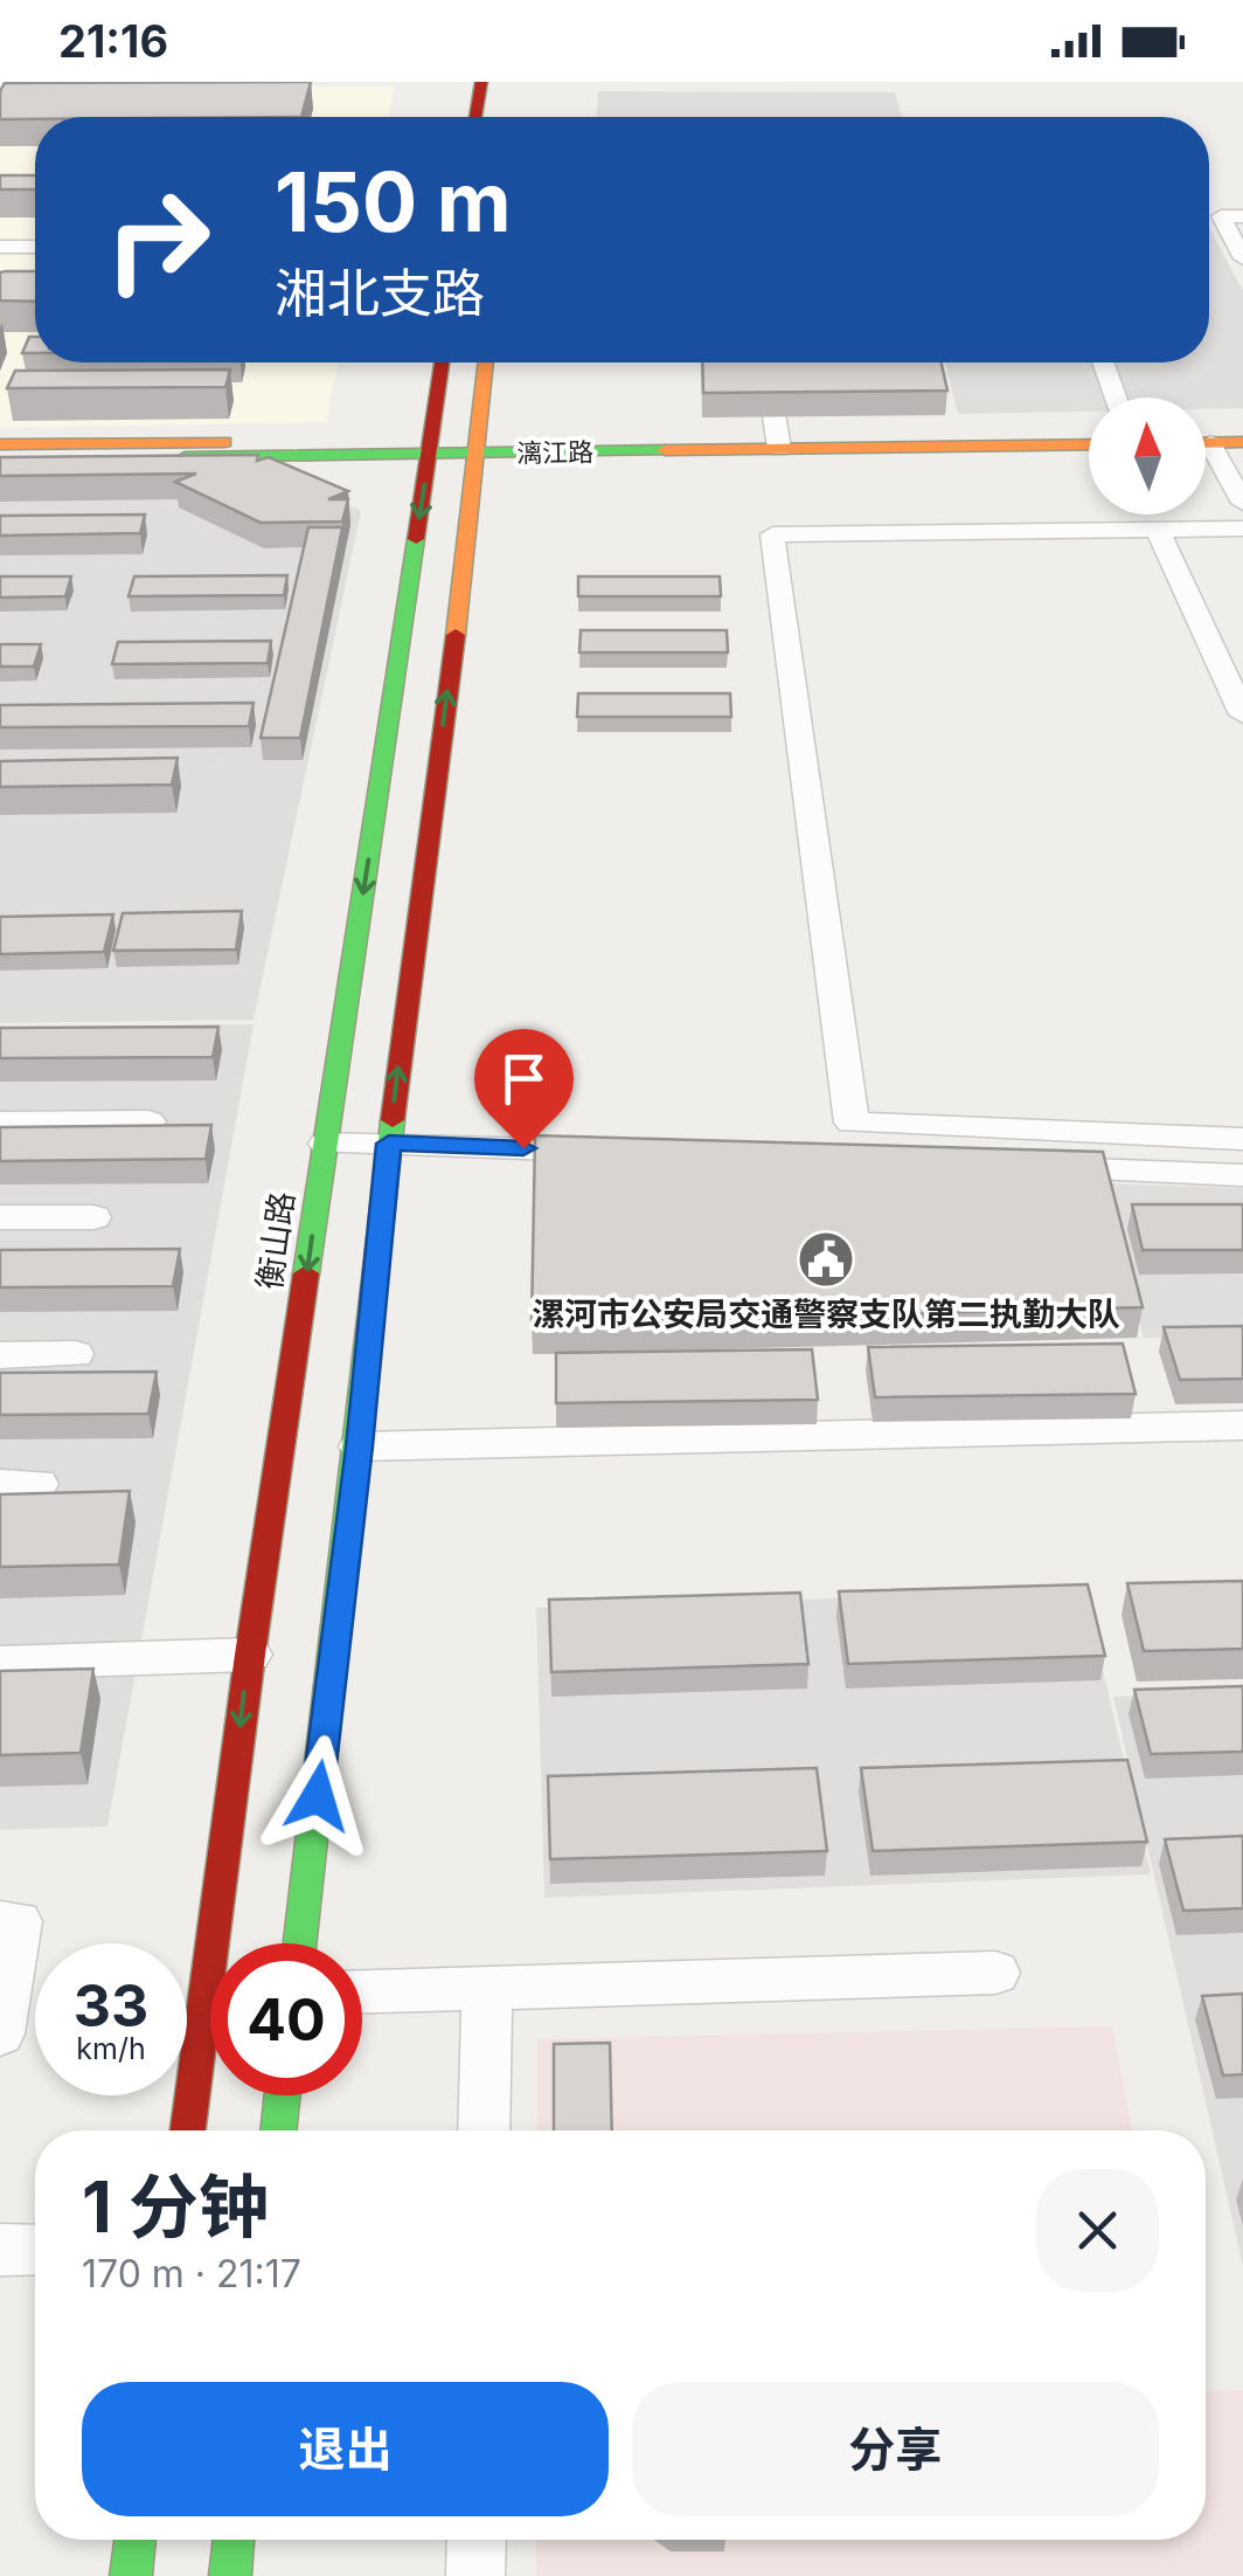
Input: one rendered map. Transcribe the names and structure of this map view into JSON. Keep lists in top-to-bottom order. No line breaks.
{"streets":{"street":["漓江路","衡山路"]},"crossings":[["漓江路","衡山路"]],"places":{"public building":["漯河市公安局交通警察支队第二执勤大队"]},"north":"top","page":{"status":"21:16","turn":["150 m","湘北支路"],"speed":"33 km/h","limit":"40","heading":["1 分钟","170 m · 21:17"],"buttons":["退出","分享"]}}
